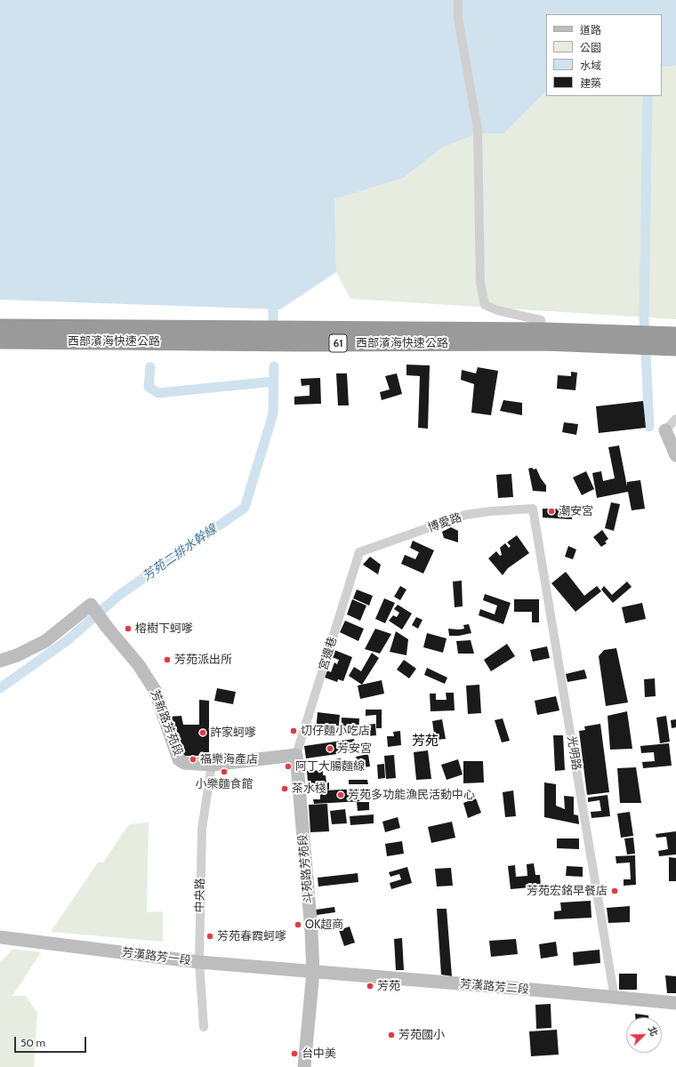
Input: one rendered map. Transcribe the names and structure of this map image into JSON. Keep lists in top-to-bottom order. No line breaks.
{"streets":{"highway":["西部濱海快速公路","61"],"street":["博愛路","宮邊巷","芳新路芳苑段","光明路","斗苑路芳苑段","中央路","芳漢路芳一段","芳漢路芳二段"]},"crossings":[["博愛路","宮邊巷"],["博愛路","光明路"],["宮邊巷","芳新路芳苑段"],["宮邊巷","斗苑路芳苑段"],["芳新路芳苑段","斗苑路芳苑段"],["芳新路芳苑段","中央路"],["光明路","芳漢路芳二段"],["斗苑路芳苑段","芳漢路芳一段"],["斗苑路芳苑段","芳漢路芳二段"],["中央路","芳漢路芳一段"],["芳漢路芳一段","芳漢路芳二段"]],"districts":["芳苑"],"water":["芳苑二排水幹線"],"places":["潮安宮","榕樹下蚵嗲","芳苑派出所","切仔麵小吃店","許家蚵嗲","芳安宮","福樂海產店","阿丁大腸麵線","小樂麵食館","茶水棧","芳苑多功能漁民活動中心","芳苑宏銘早餐店","OK超商","芳苑春霞蚵嗲","芳苑","芳苑國小","台中美"],"legend":["道路","公園","水域","建築"],"scale_bar":"50 m","north":"top right"}
